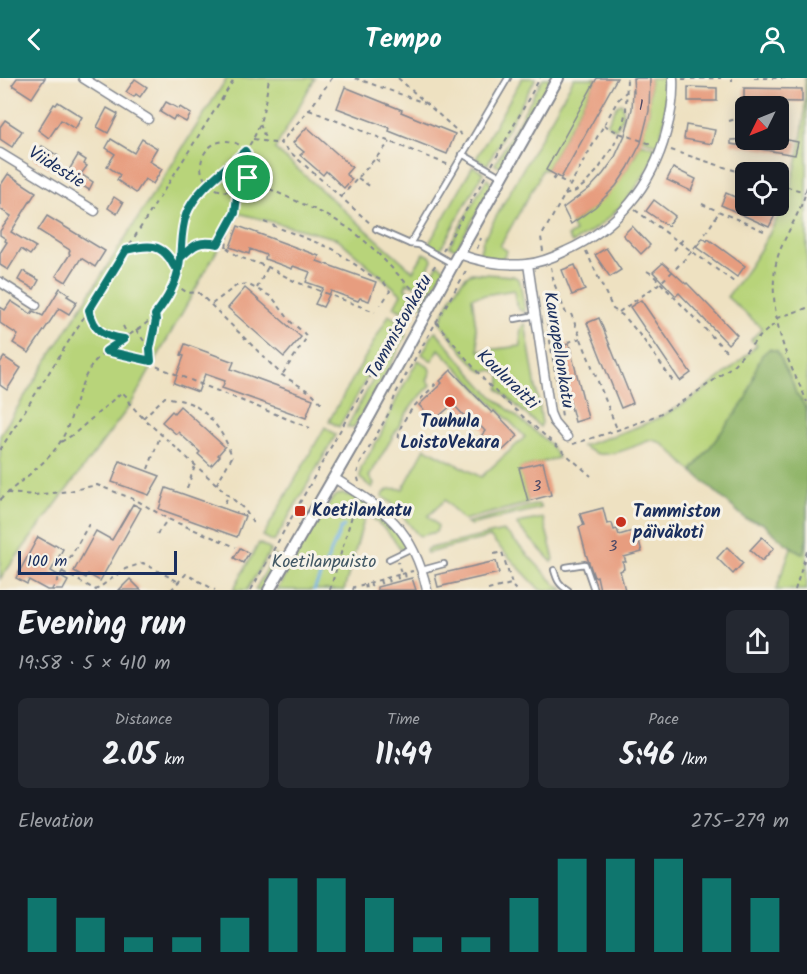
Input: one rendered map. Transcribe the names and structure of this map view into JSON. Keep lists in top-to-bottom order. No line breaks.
{"streets":{"street":["Viidestie","Tammistonkatu","Kaurapellonkatu"],"path":["Kouluraitti"]},"parks":["Koetilanpuisto"],"places":{"other":["Touhula LoistoVekara","Tammiston päiväkoti"],"transit":["Koetilankatu"]},"house_numbers":["1","3","3"],"scale_bar":"100 m","north":"bottom left","page":{"header":"Tempo","scale":"100 m","heading":["Evening run","19:58 · 5 × 410 m"],"stats":[["Distance","2.05 km"],["Time","11:49"],["Pace","5:46 /km"]],"chart":["Elevation","275–279 m"]}}
